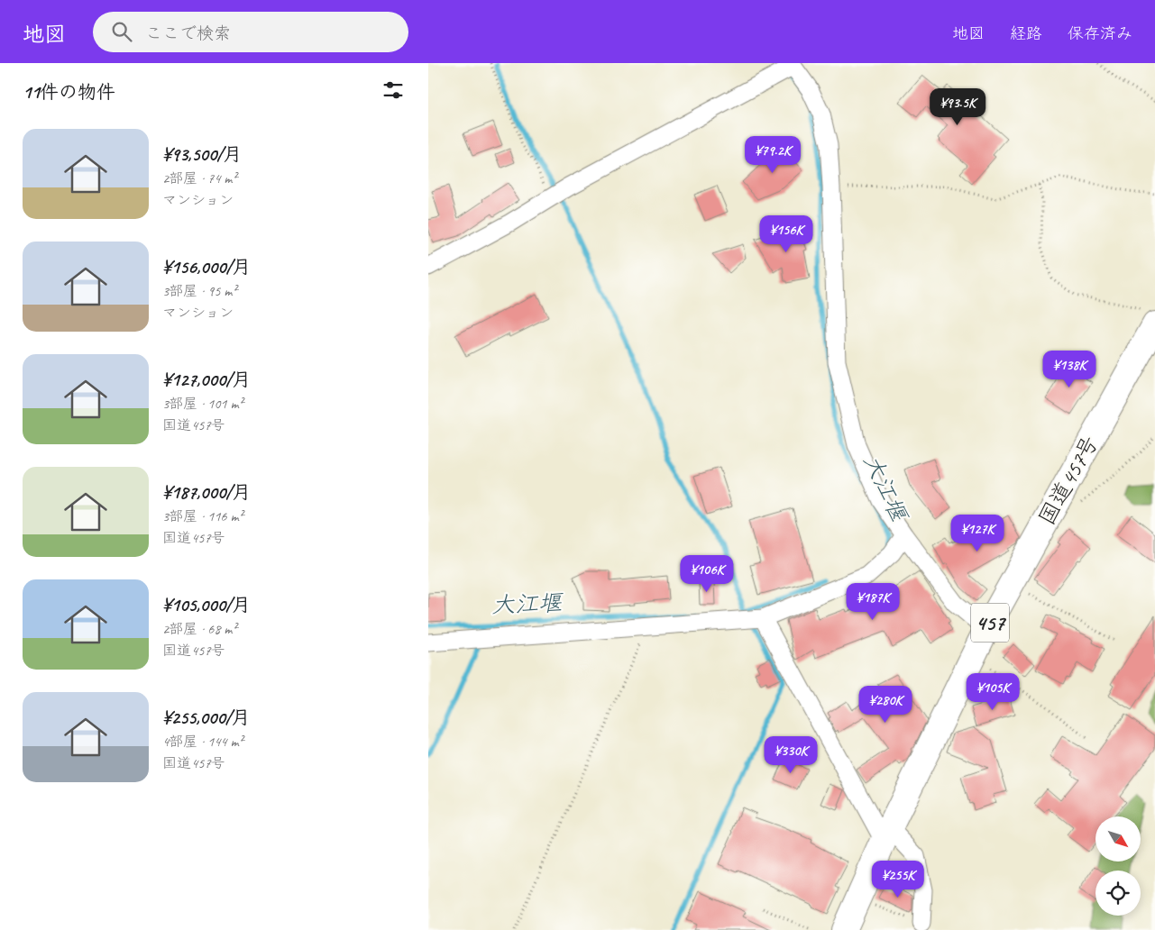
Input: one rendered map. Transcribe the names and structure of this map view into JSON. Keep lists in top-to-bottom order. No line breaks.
{"streets":{"highway":["国道457号","457"]},"water":["大江堰"],"north":"bottom right","page":{"header":"地図","search":"ここで検索","nav":["地図","経路","保存済み"],"heading":"11件の物件","price":["¥93.5K","¥79.2K","¥156K","¥138K","¥127K","¥106K","¥187K","¥105K","¥280K","¥330K","¥255K"],"list":[{"name":"¥93,500/月","note":"2部屋 · 74 m² · マンション"},{"name":"¥156,000/月","note":"3部屋 · 95 m² · マンション"},{"name":"¥127,000/月","note":"3部屋 · 101 m² · 国道457号"},{"name":"¥187,000/月","note":"3部屋 · 116 m² · 国道457号"},{"name":"¥105,000/月","note":"2部屋 · 68 m² · 国道457号"},{"name":"¥255,000/月","note":"4部屋 · 144 m² · 国道457号"}]}}
